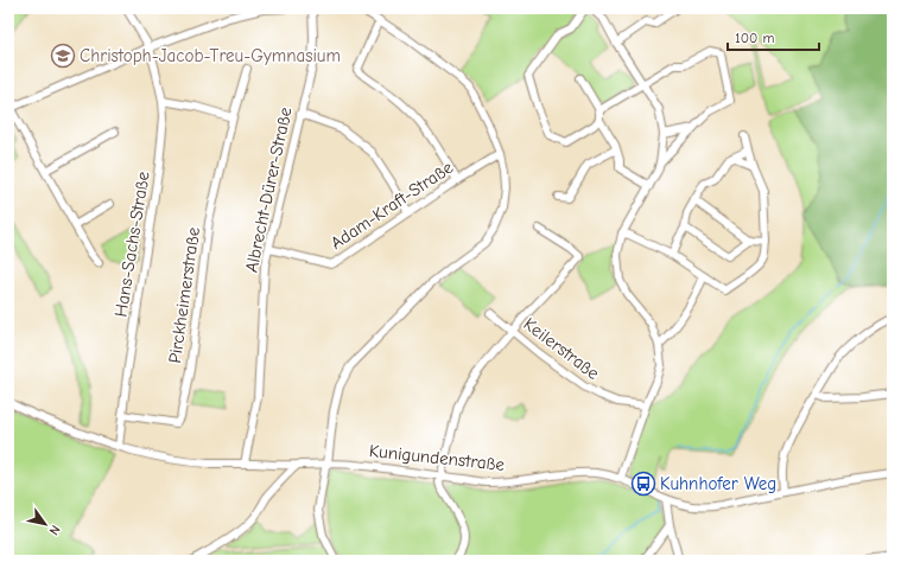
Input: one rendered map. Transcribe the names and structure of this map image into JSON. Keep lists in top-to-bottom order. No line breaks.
{"streets":{"street":["Albrecht-Dürer-Straße","Adam-Kraft-Straße","Hans-Sachs-Straße","Pirckheimerstraße","Keilerstraße","Kunigundenstraße"]},"crossings":[["Albrecht-Dürer-Straße","Adam-Kraft-Straße"],["Albrecht-Dürer-Straße","Kunigundenstraße"],["Hans-Sachs-Straße","Pirckheimerstraße"],["Hans-Sachs-Straße","Kunigundenstraße"]],"places":{"school or university":["Christoph-Jacob-Treu-Gymnasium"],"bus stop":["Kuhnhofer Weg"]},"scale_bar":"100 m","north":"bottom right"}
